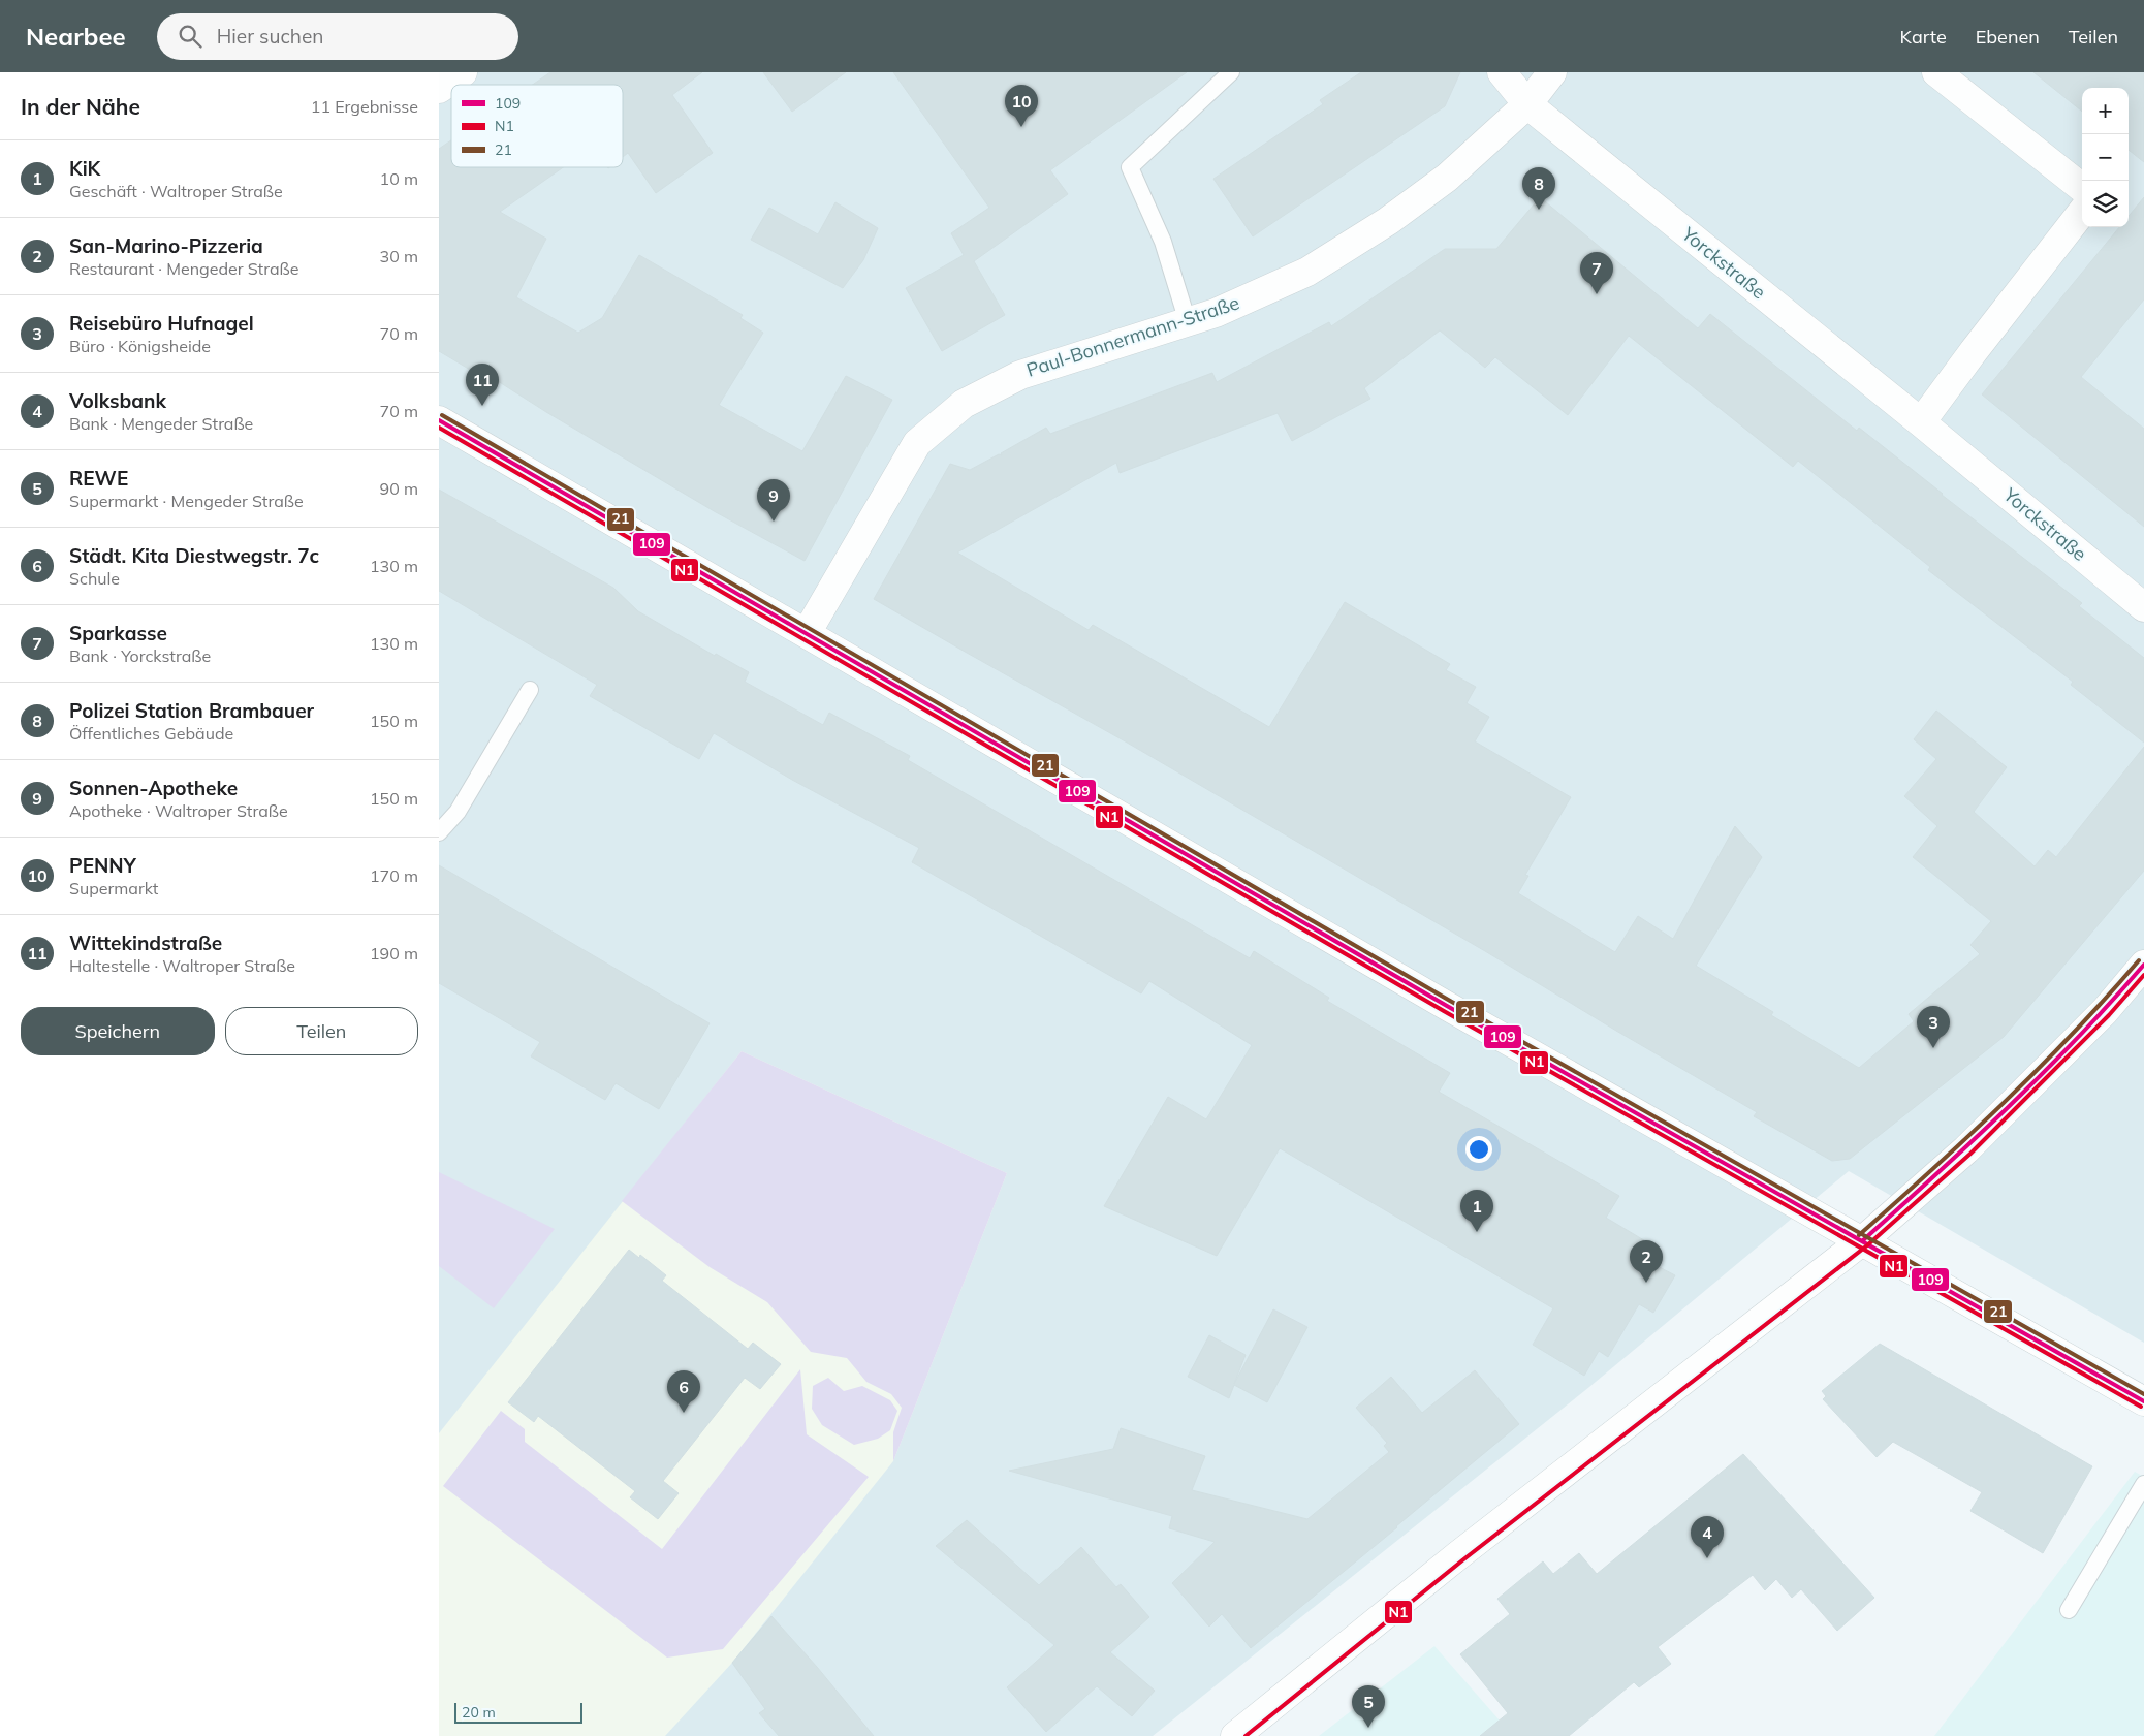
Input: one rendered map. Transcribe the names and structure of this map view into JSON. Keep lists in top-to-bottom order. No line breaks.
{"streets":{"main road":["Yorckstraße","Paul-Bonnermann-Straße"]},"crossings":[["Yorckstraße","Paul-Bonnermann-Straße"]],"lines":["transit line 21","transit line 109","transit line N1"],"legend":["109","N1","21"],"scale_bar":"20 m","page":{"header":"Nearbee","search":"Hier suchen","nav":["Karte","Ebenen","Teilen"],"heading":["In der Nähe","11 Ergebnisse"],"pins":["10","8","7","11","9","3","1","2","6","4","5"],"map_buttons":["+","−"],"list":[{"mark":"1","name":"KiK","note":"Geschäft · Waltroper Straße","value":"10 m"},{"mark":"2","name":"San-Marino-Pizzeria","note":"Restaurant · Mengeder Straße","value":"30 m"},{"mark":"3","name":"Reisebüro Hufnagel","note":"Büro · Königsheide","value":"70 m"},{"mark":"4","name":"Volksbank","note":"Bank · Mengeder Straße","value":"70 m"},{"mark":"5","name":"REWE","note":"Supermarkt · Mengeder Straße","value":"90 m"},{"mark":"6","name":"Städt. Kita Diestwegstr. 7c","note":"Schule","value":"130 m"},{"mark":"7","name":"Sparkasse","note":"Bank · Yorckstraße","value":"130 m"},{"mark":"8","name":"Polizei Station Brambauer","note":"Öffentliches Gebäude","value":"150 m"},{"mark":"9","name":"Sonnen-Apotheke","note":"Apotheke · Waltroper Straße","value":"150 m"},{"mark":"10","name":"PENNY","note":"Supermarkt","value":"170 m"},{"mark":"11","name":"Wittekindstraße","note":"Haltestelle · Waltroper Straße","value":"190 m"}],"buttons":["Speichern","Teilen"],"scale":"20 m"}}
